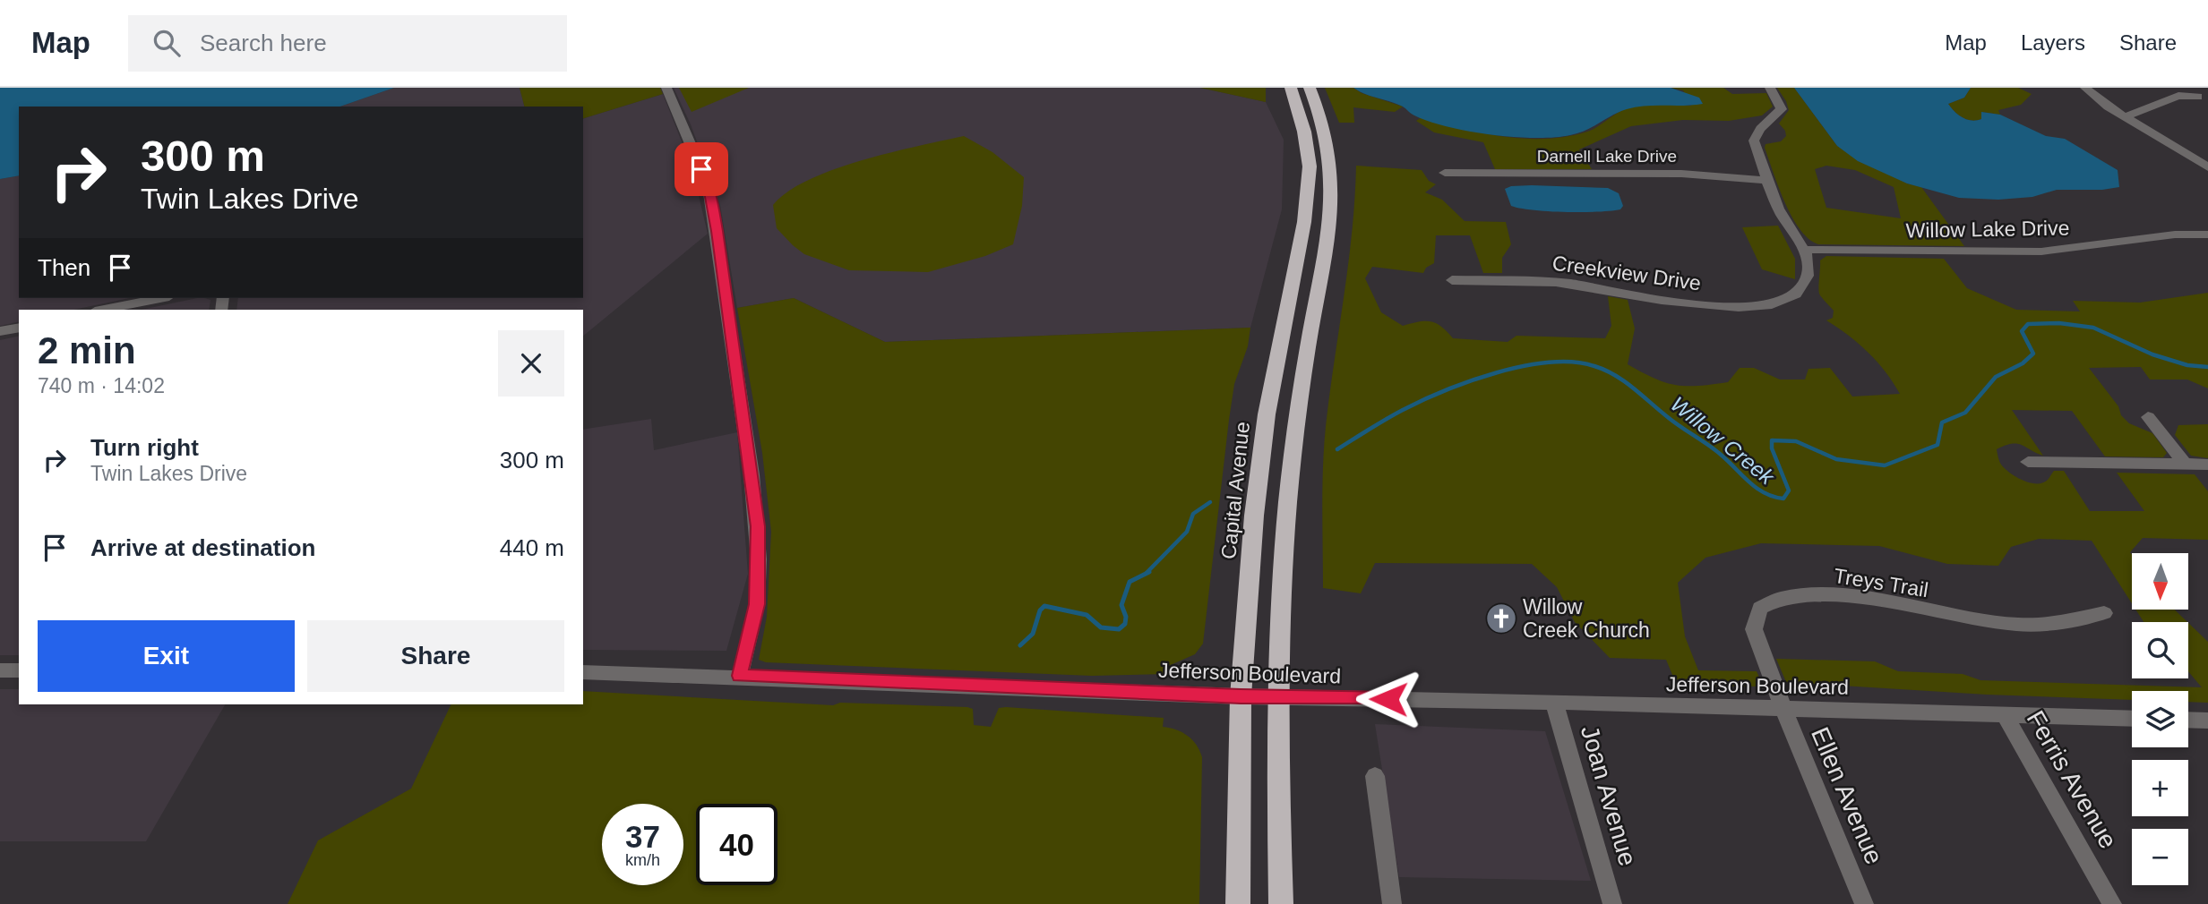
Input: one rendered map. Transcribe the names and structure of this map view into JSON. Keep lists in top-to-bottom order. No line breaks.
{"streets":{"highway":["Capital Avenue"],"street":["Darnell Lake Drive","Willow Lake Drive","Creekview Drive","Treys Trail","Jefferson Boulevard","Ferris Avenue","Joan Avenue","Ellen Avenue"]},"crossings":[["Willow Lake Drive","Creekview Drive"],["Capital Avenue","Jefferson Boulevard"],["Treys Trail","Jefferson Boulevard"],["Treys Trail","Ellen Avenue"],["Jefferson Boulevard","Ferris Avenue"],["Jefferson Boulevard","Joan Avenue"],["Jefferson Boulevard","Ellen Avenue"]],"water":["Willow Creek"],"places":{"church":["Willow Creek Church"]},"north":"bottom","page":{"header":"Map","search":"Search here","nav":["Map","Layers","Share"],"turn":["300 m","Twin Lakes Drive"],"then":"Then","heading":["2 min","740 m · 14:02"],"list":[{"name":"Turn right","note":"Twin Lakes Drive","value":"300 m"},{"name":"Arrive at destination","value":"440 m"}],"map_buttons":["+","−"],"buttons":["Exit","Share"],"speed":"37 km/h","limit":"40"}}
